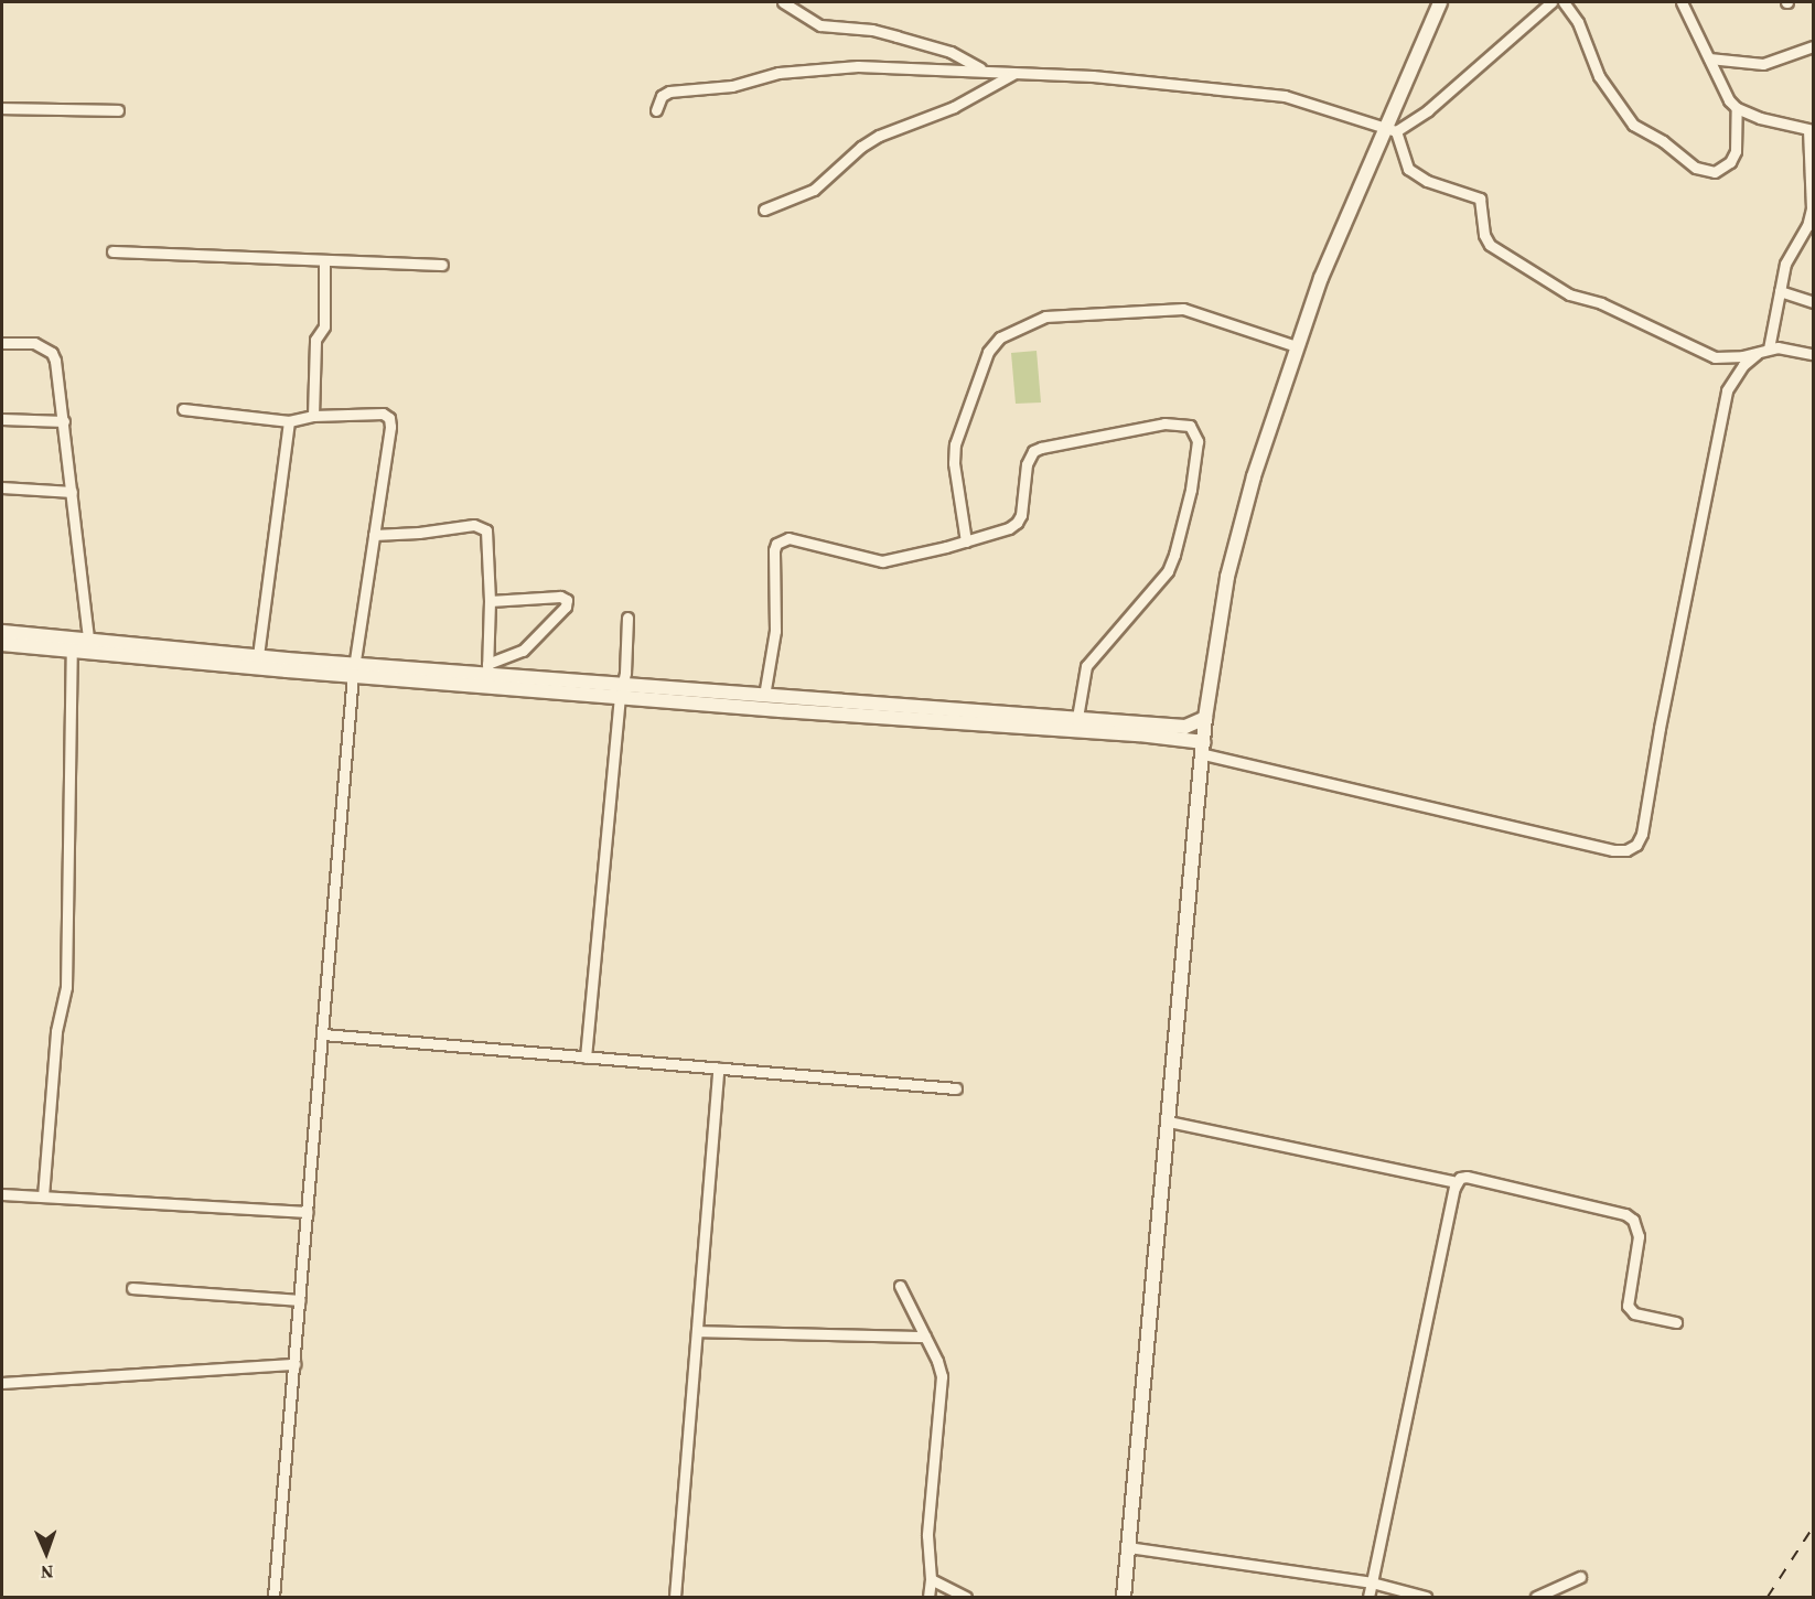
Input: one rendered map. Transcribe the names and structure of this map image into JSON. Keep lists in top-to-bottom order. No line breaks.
{"north":"bottom"}
